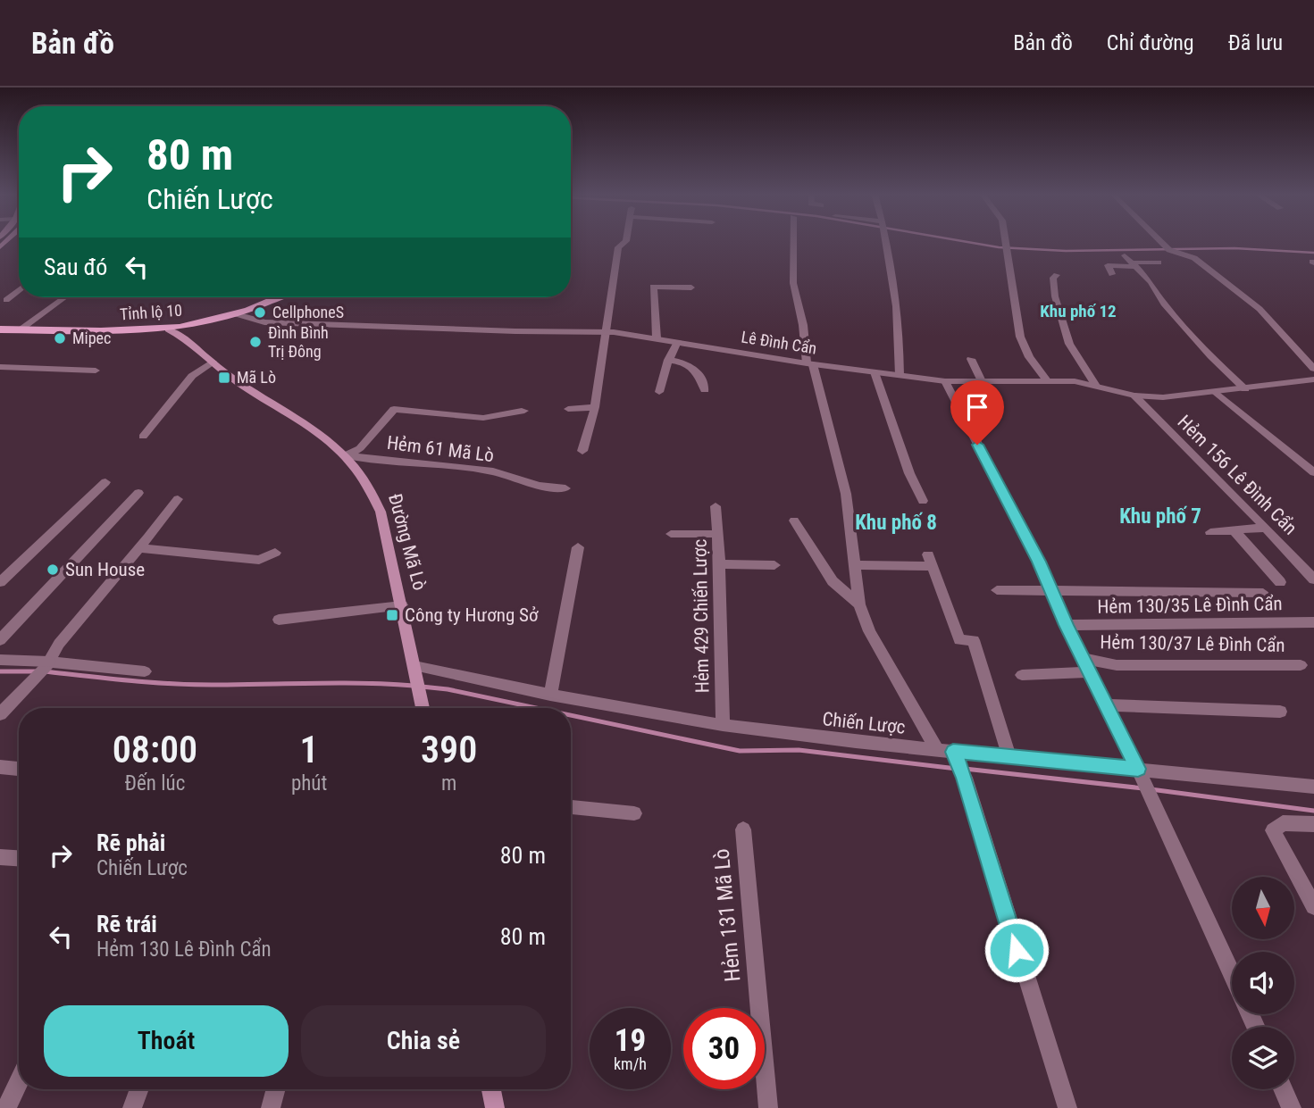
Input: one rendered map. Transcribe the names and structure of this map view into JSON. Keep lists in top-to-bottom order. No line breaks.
{"streets":{"main road":["Tỉnh lộ 10","Đường Mã Lò"],"street":["Lê Đình Cẩn","Hẻm 61 Mã Lò","Hẻm 156 Lê Đình Cẩn","Hẻm 130/35 Lê Đình Cẩn","Hẻm 429 Chiến Lược","Hẻm 130/37 Lê Đình Cẩn","Chiến Lược","Hẻm 131 Mã Lò"]},"crossings":[["Tỉnh lộ 10","Lê Đình Cẩn"],["Tỉnh lộ 10","Đường Mã Lò"],["Lê Đình Cẩn","Hẻm 156 Lê Đình Cẩn"],["Hẻm 61 Mã Lò","Đường Mã Lò"],["Đường Mã Lò","Chiến Lược"],["Hẻm 429 Chiến Lược","Chiến Lược"]],"districts":["Khu phố 12","Khu phố 7","Khu phố 8"],"places":{"other":["CellphoneS","Mipec","Đình Bình Trị Đông","Sun House"],"transit":["Mã Lò","Công ty Hương Sở"]},"north":"bottom","page":{"header":"Bản đồ","nav":["Bản đồ","Chỉ đường","Đã lưu"],"turn":["80 m","Chiến Lược"],"then":"Sau đó","eta":["08:00","Đến lúc","1","phút","390","m"],"list":[{"name":"Rẽ phải","note":"Chiến Lược","value":"80 m"},{"name":"Rẽ trái","note":"Hẻm 130 Lê Đình Cẩn","value":"80 m"}],"buttons":["Thoát","Chia sẻ"],"speed":"19 km/h","limit":"30"}}
